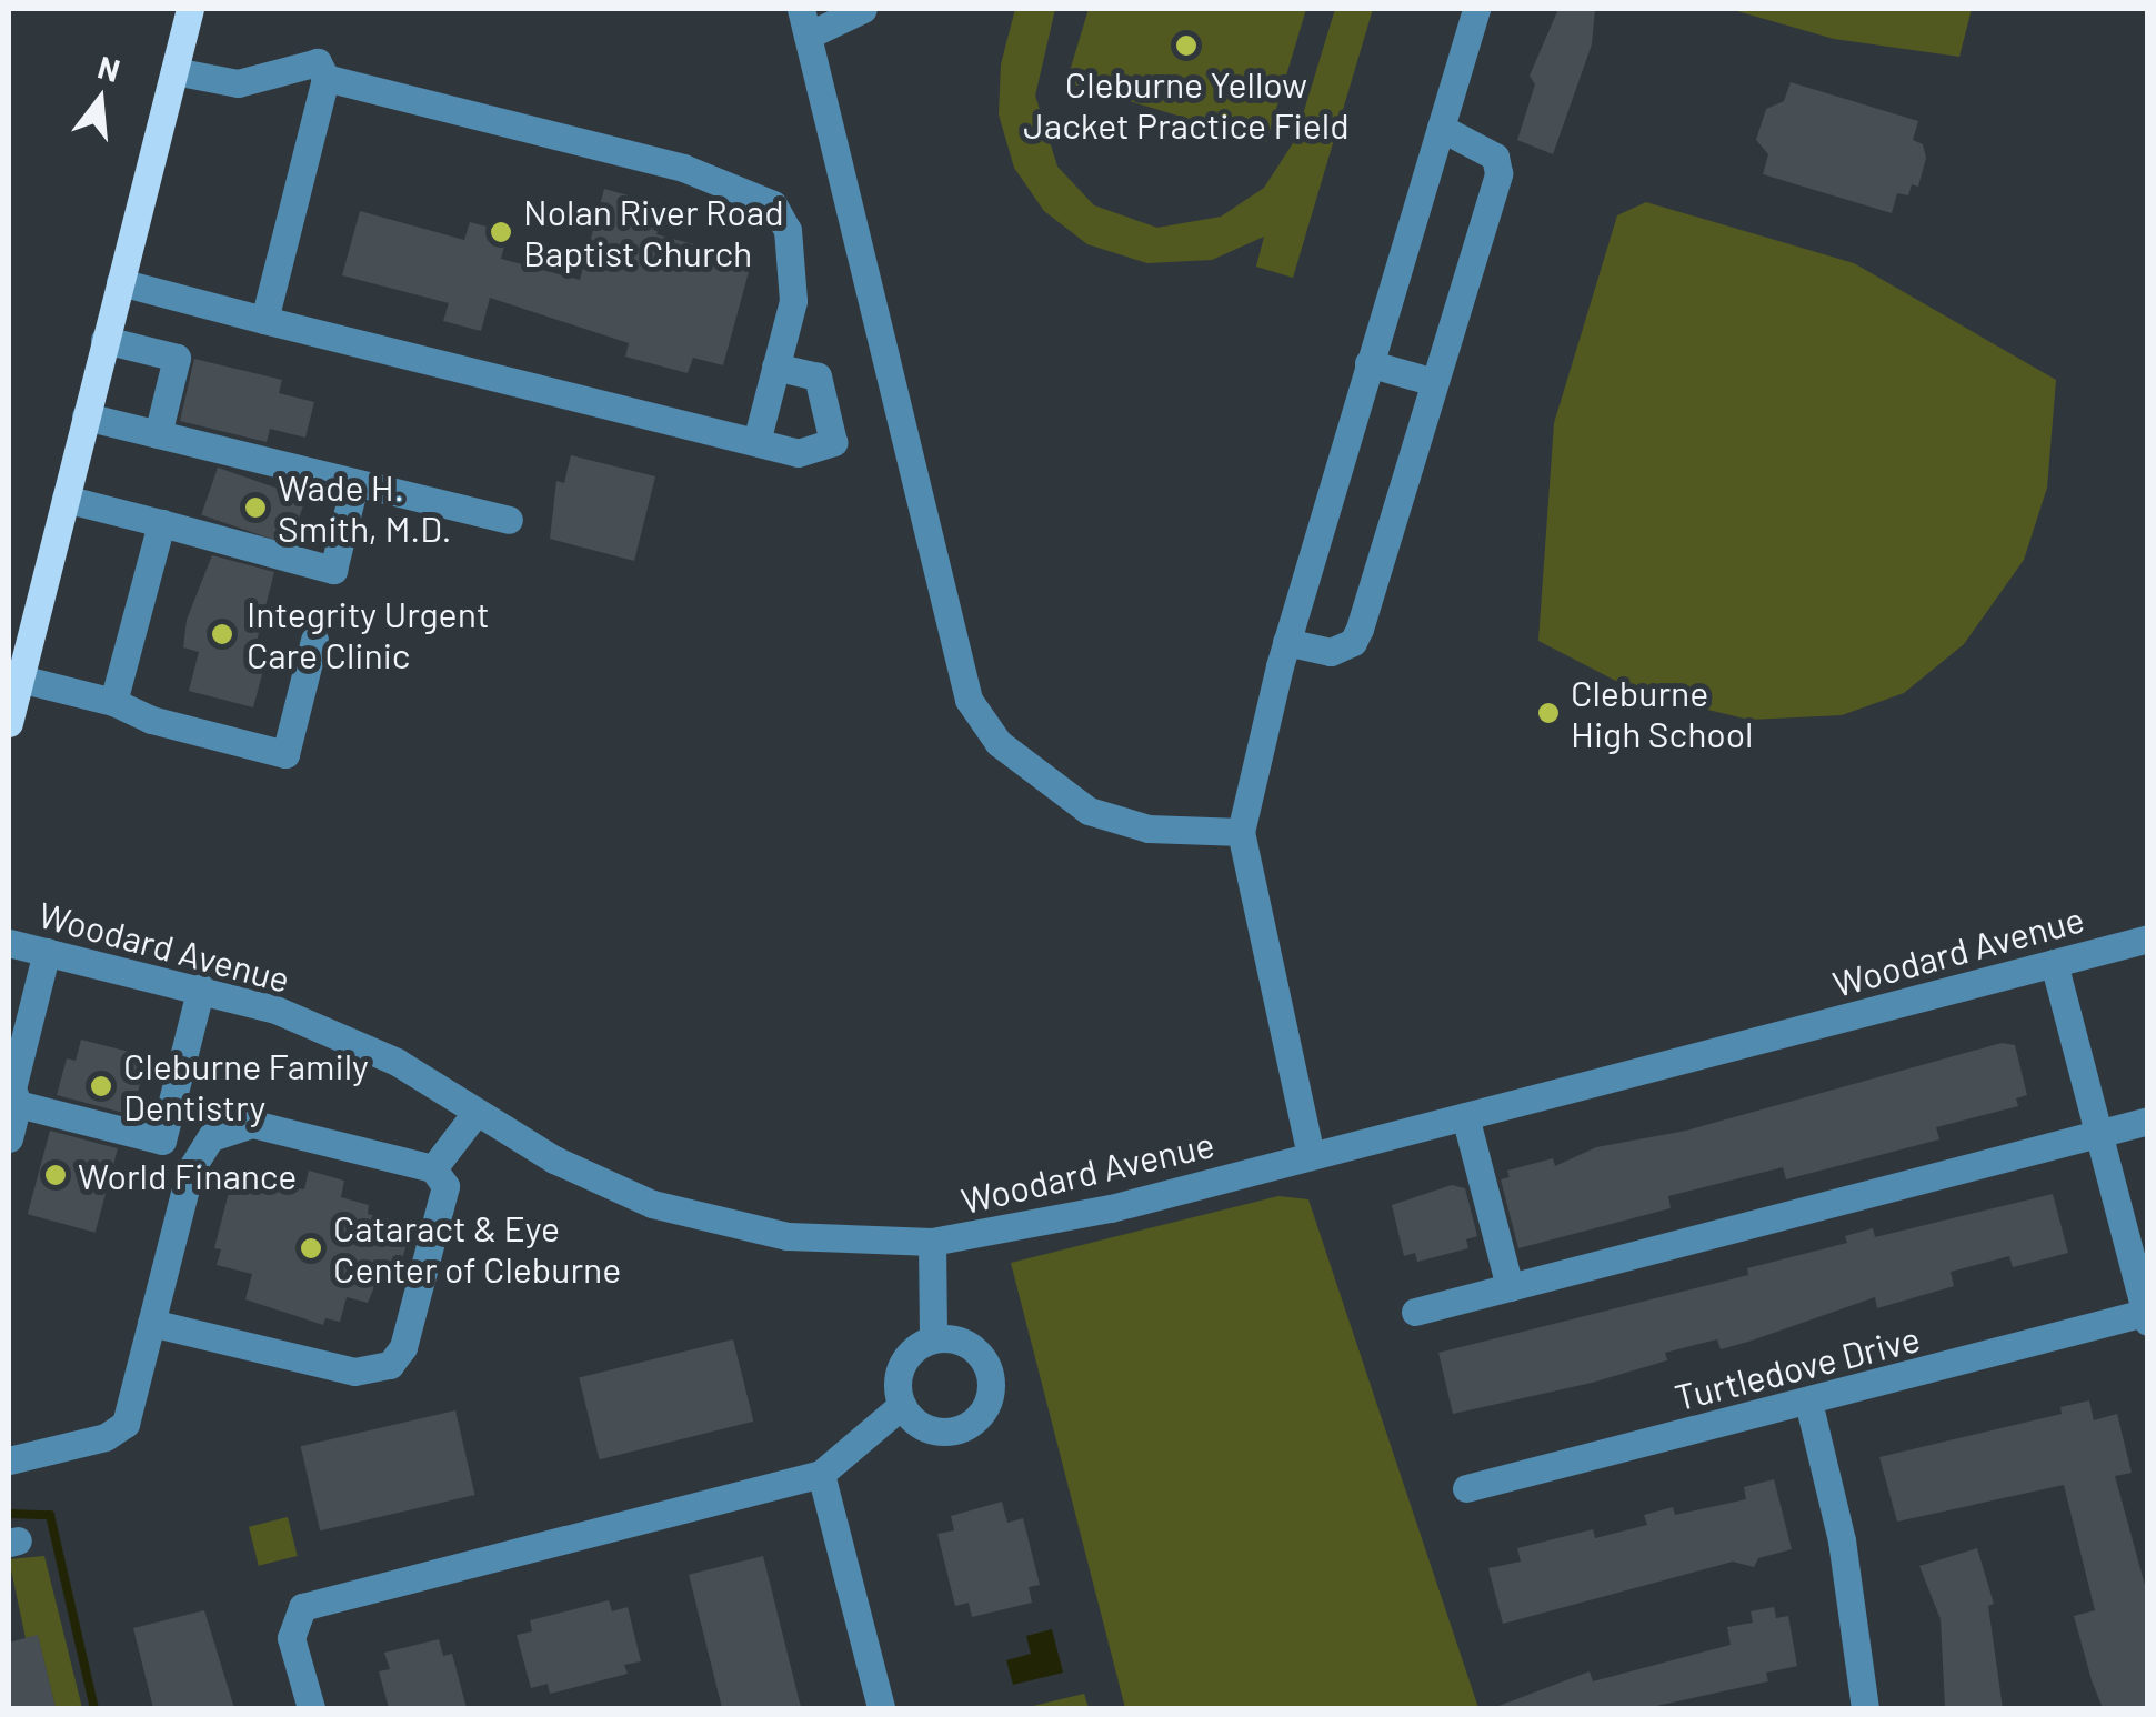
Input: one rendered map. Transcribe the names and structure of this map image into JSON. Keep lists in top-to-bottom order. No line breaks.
{"streets":{"street":["Woodard Avenue","Turtledove Drive"]},"places":["Cleburne Yellow Jacket Practice Field","Nolan River Road Baptist Church","Wade H. Smith, M.D.","Integrity Urgent Care Clinic","Cleburne High School","Cleburne Family Dentistry","World Finance","Cataract & Eye Center of Cleburne"],"north":"top"}
